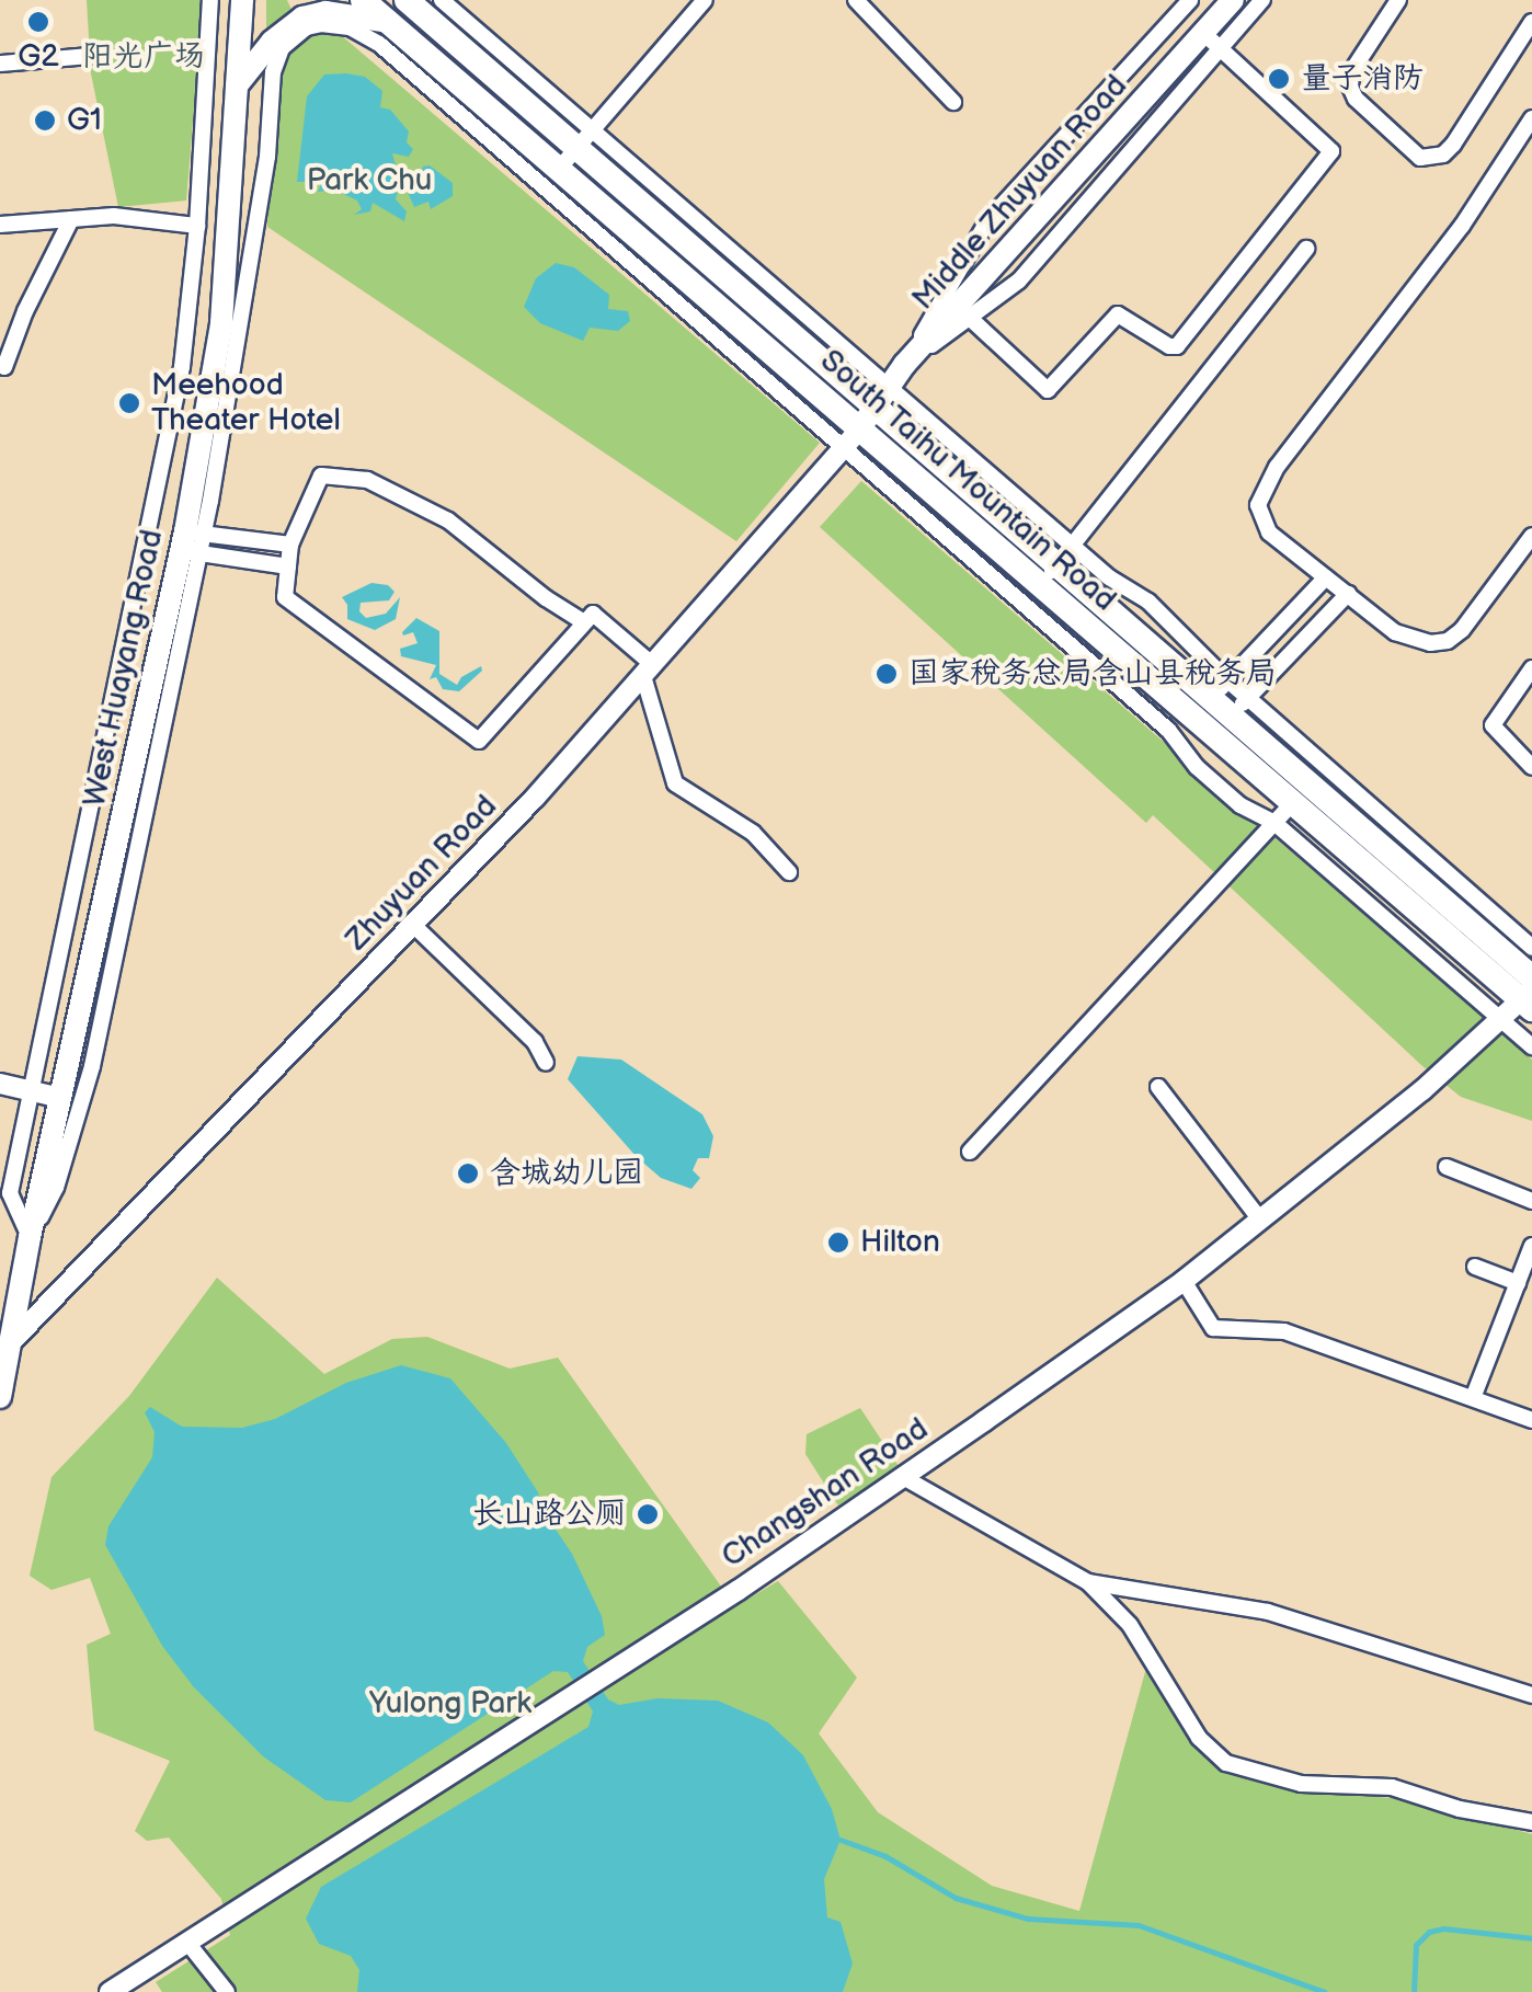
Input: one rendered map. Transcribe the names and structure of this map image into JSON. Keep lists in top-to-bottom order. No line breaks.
{"streets":{"main road":["Middle Zhuyuan Road","South Taihu Mountain Road","West Huayang Road"],"street":["Zhuyuan Road","Changshan Road"]},"crossings":[["Middle Zhuyuan Road","South Taihu Mountain Road"],["Middle Zhuyuan Road","Zhuyuan Road"],["South Taihu Mountain Road","Zhuyuan Road"],["South Taihu Mountain Road","Changshan Road"],["West Huayang Road","Zhuyuan Road"]],"parks":["阳光广场","Park Chu","Yulong Park"],"places":["G2","量子消防","G1","Meehood Theater Hotel","国家税务总局含山县税务局","含城幼儿园","Hilton","长山路公厕"]}
